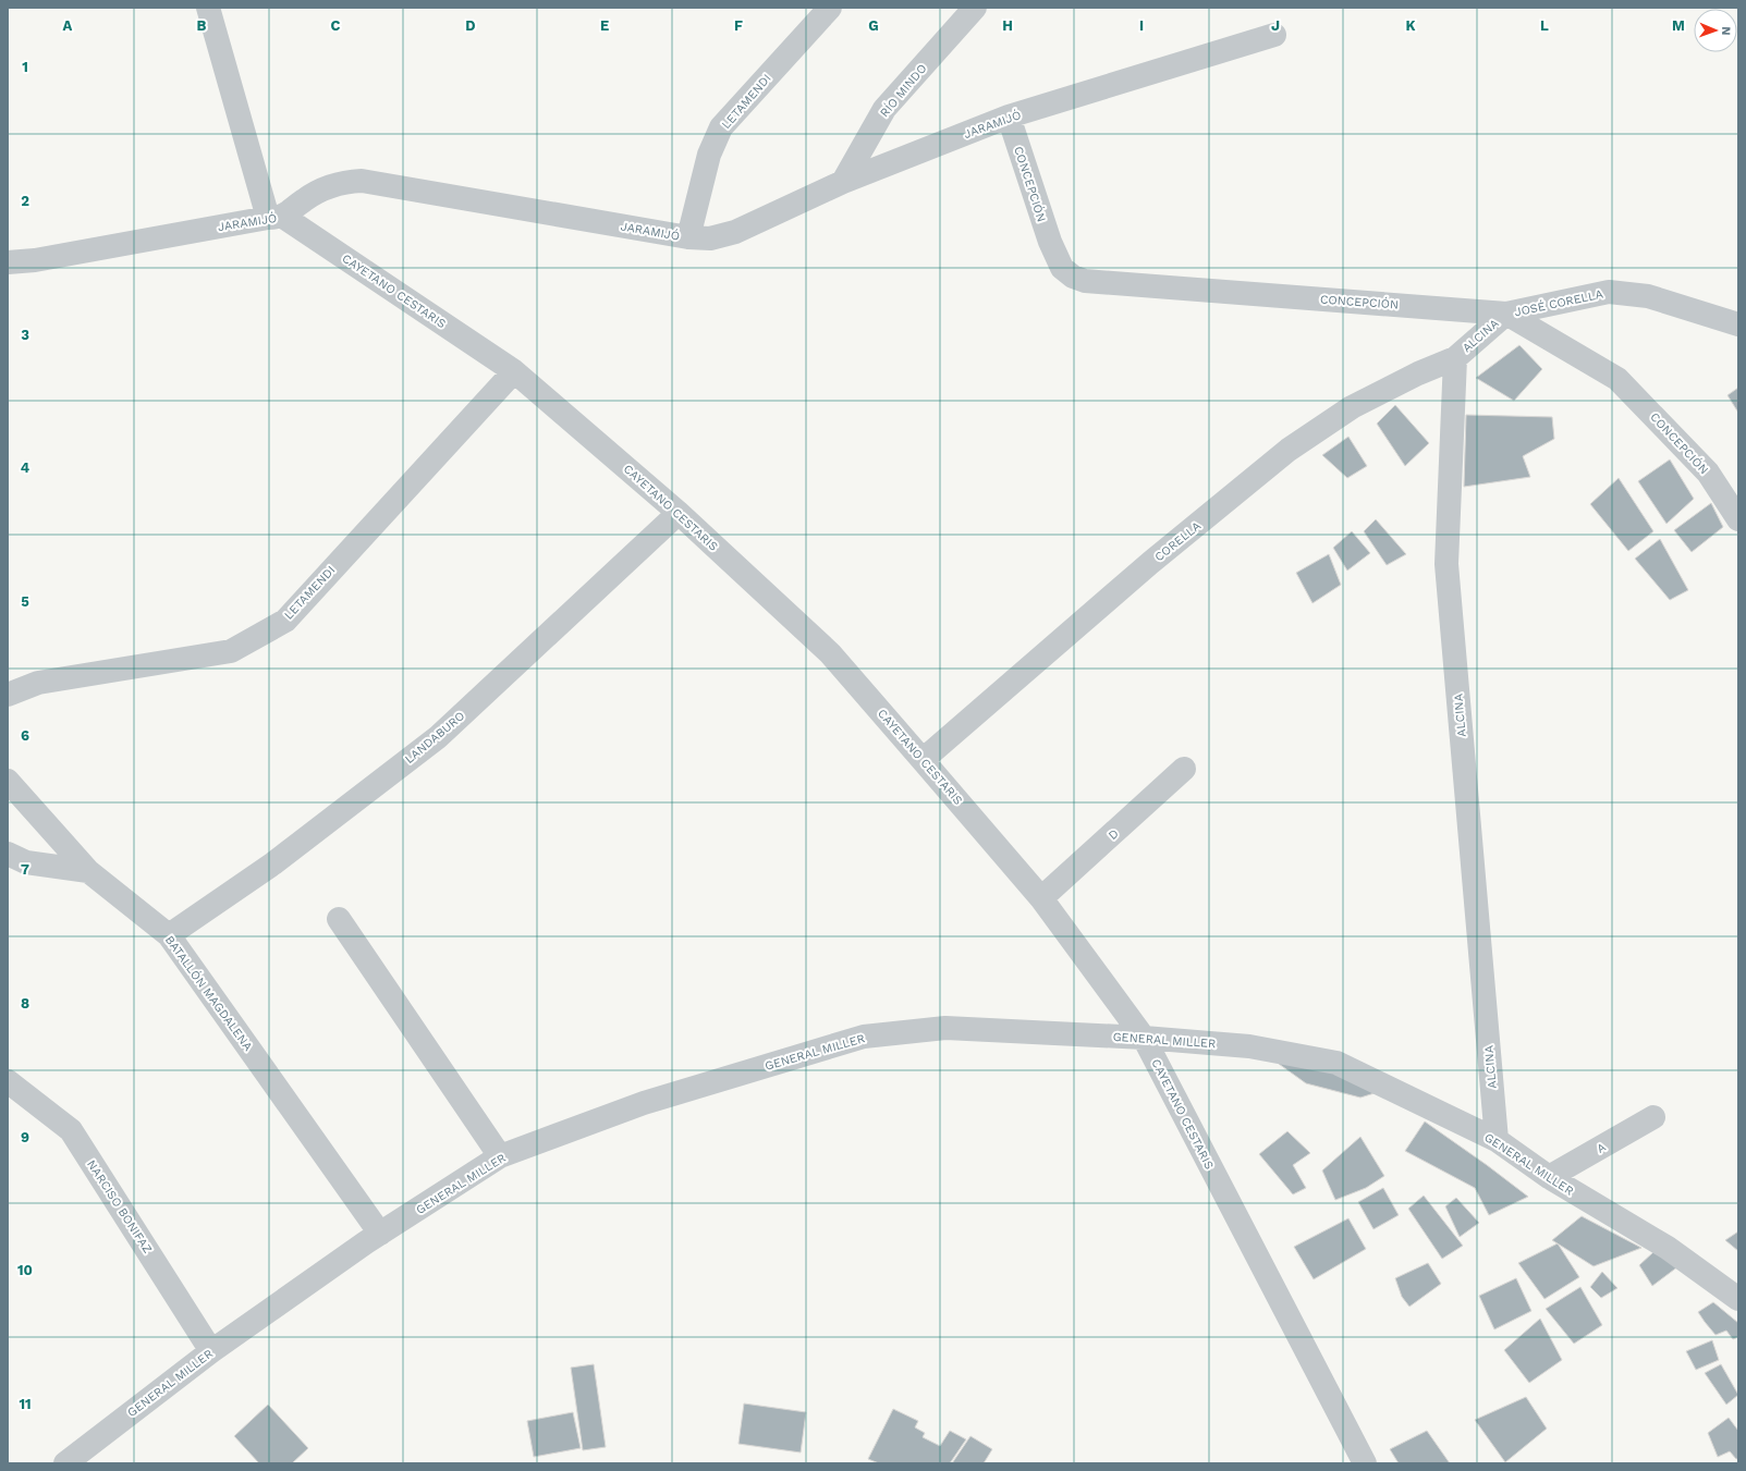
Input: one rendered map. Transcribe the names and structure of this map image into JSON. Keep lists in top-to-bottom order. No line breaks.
{"streets":{"street":["RÍO MINDO","LETAMENDI","JARAMIJÓ","CONCEPCIÓN","CAYETANO CESTARIS","JOSÉ CORELLA","ALCINA","CORELLA","LANDABURO","D","BATALLÓN MAGDALENA","GENERAL MILLER","A","NARCISO BONIFAZ"]},"crossings":[["RÍO MINDO","JARAMIJÓ"],["LETAMENDI","JARAMIJÓ"],["LETAMENDI","CAYETANO CESTARIS"],["JARAMIJÓ","CONCEPCIÓN"],["JARAMIJÓ","CAYETANO CESTARIS"],["CONCEPCIÓN","JOSÉ CORELLA"],["CONCEPCIÓN","ALCINA"],["CAYETANO CESTARIS","CORELLA"],["CAYETANO CESTARIS","LANDABURO"],["CAYETANO CESTARIS","D"],["CAYETANO CESTARIS","GENERAL MILLER"],["JOSÉ CORELLA","ALCINA"],["ALCINA","CORELLA"],["ALCINA","GENERAL MILLER"],["LANDABURO","BATALLÓN MAGDALENA"],["BATALLÓN MAGDALENA","GENERAL MILLER"],["GENERAL MILLER","A"],["GENERAL MILLER","NARCISO BONIFAZ"]],"north":"right","grid":{"columns":["A","B","C","D","E","F","G","H","I","J","K","L","M"],"rows":["1","2","3","4","5","6","7","8","9","10","11"]}}
